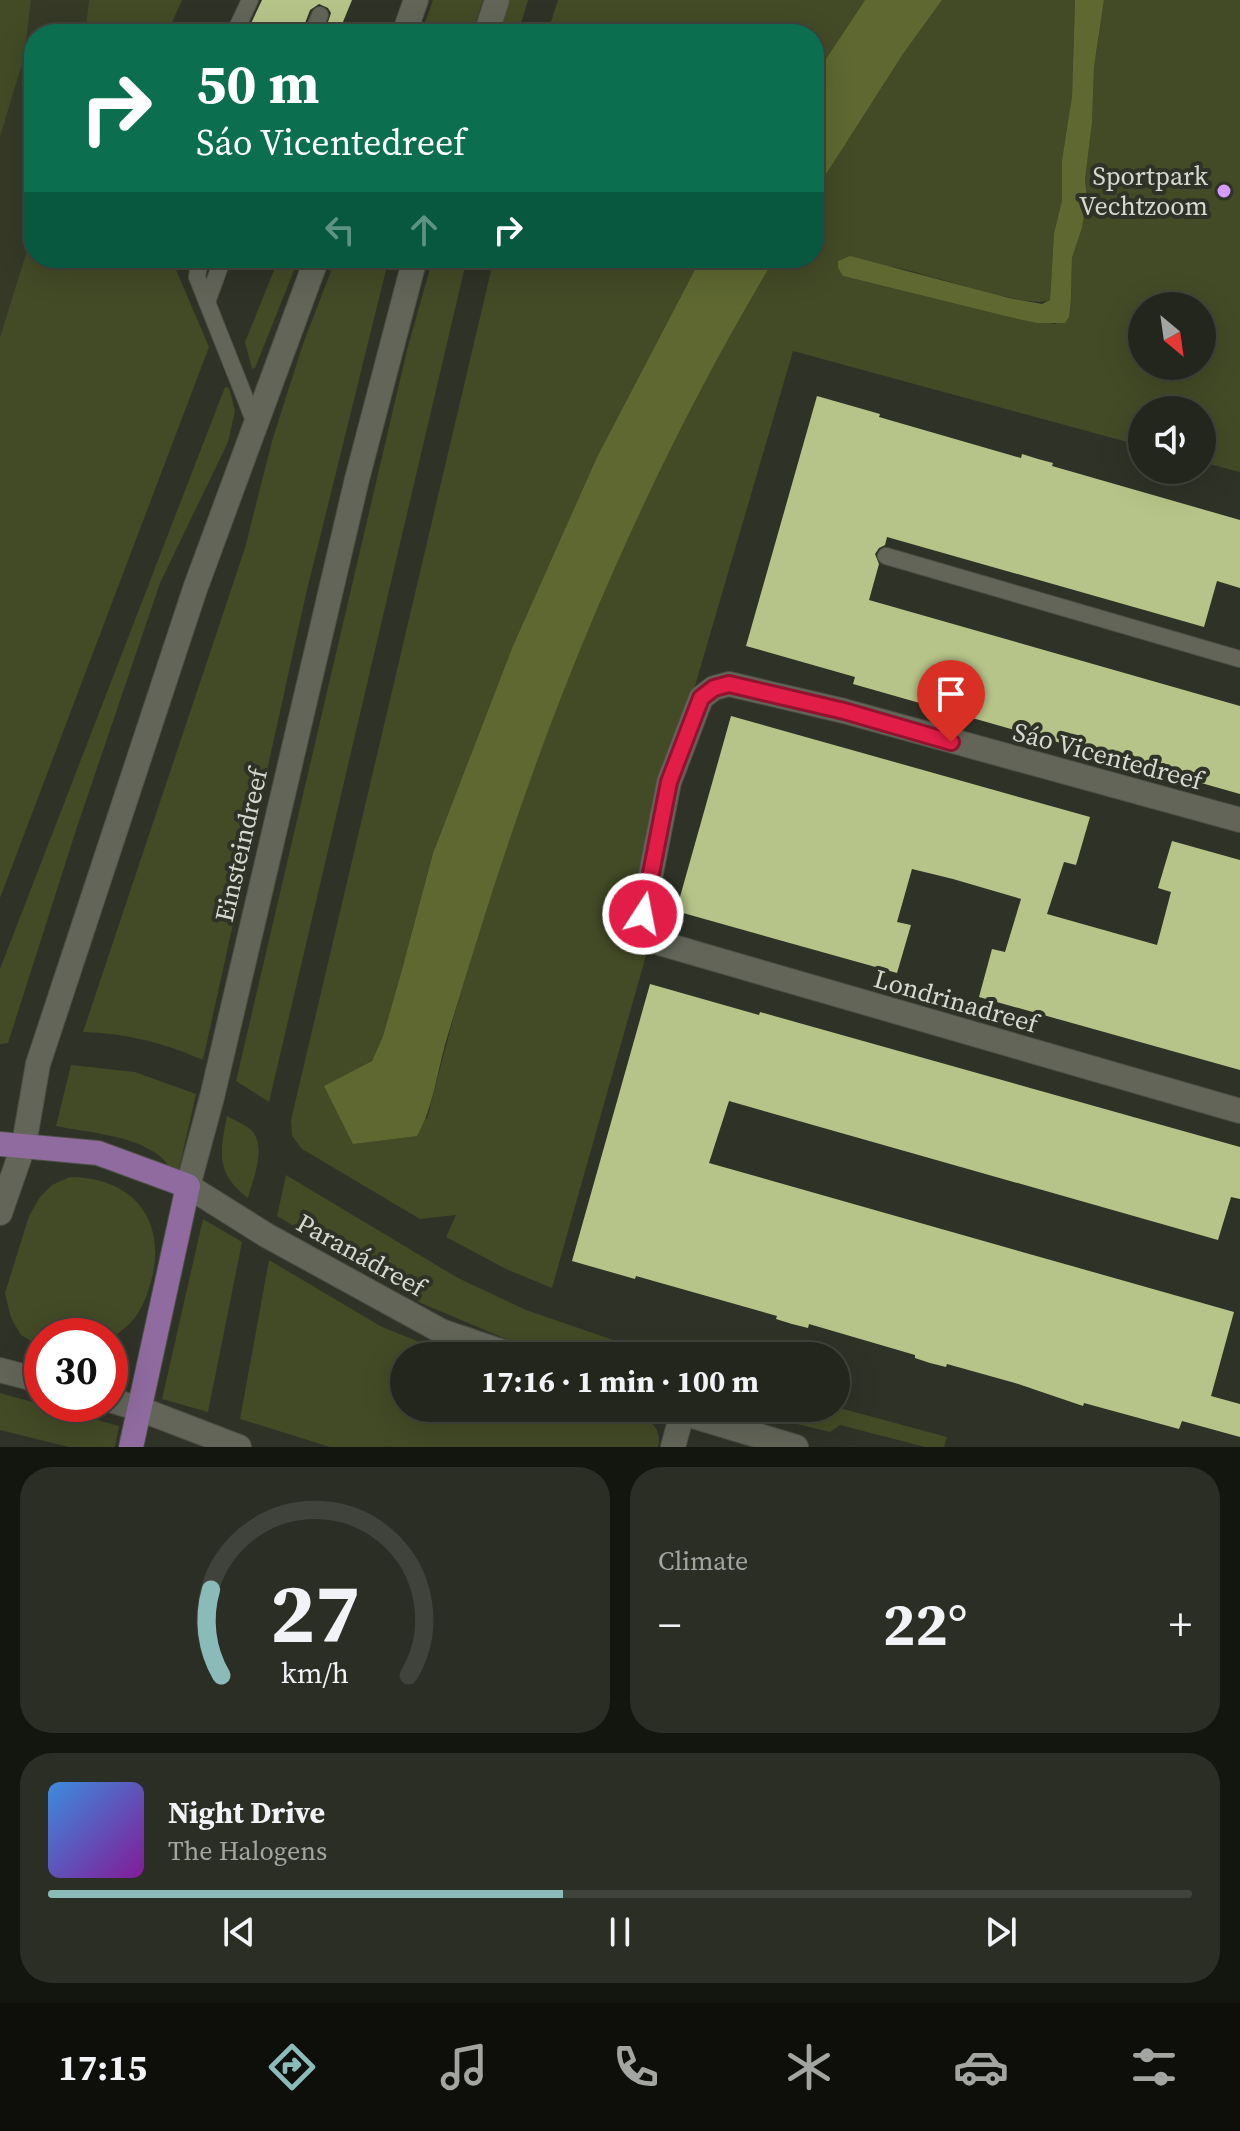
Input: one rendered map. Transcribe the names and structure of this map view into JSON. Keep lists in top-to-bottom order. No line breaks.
{"streets":{"main road":["Sáo Vicentedreef","Einsteindreef","Londrinadreef","Paranádreef"]},"crossings":[["Sáo Vicentedreef","Londrinadreef"],["Einsteindreef","Paranádreef"]],"places":["Sportpark Vechtzoom"],"north":"bottom right","page":{"turn":["50 m","Sáo Vicentedreef"],"limit":"30","trip":"17:16 · 1 min · 100 m","tile":"Climate","heat":["−","22°","+"],"song":["Night Drive","The Halogens"],"tabs":"17:15","gauge":["27","km/h"]}}
